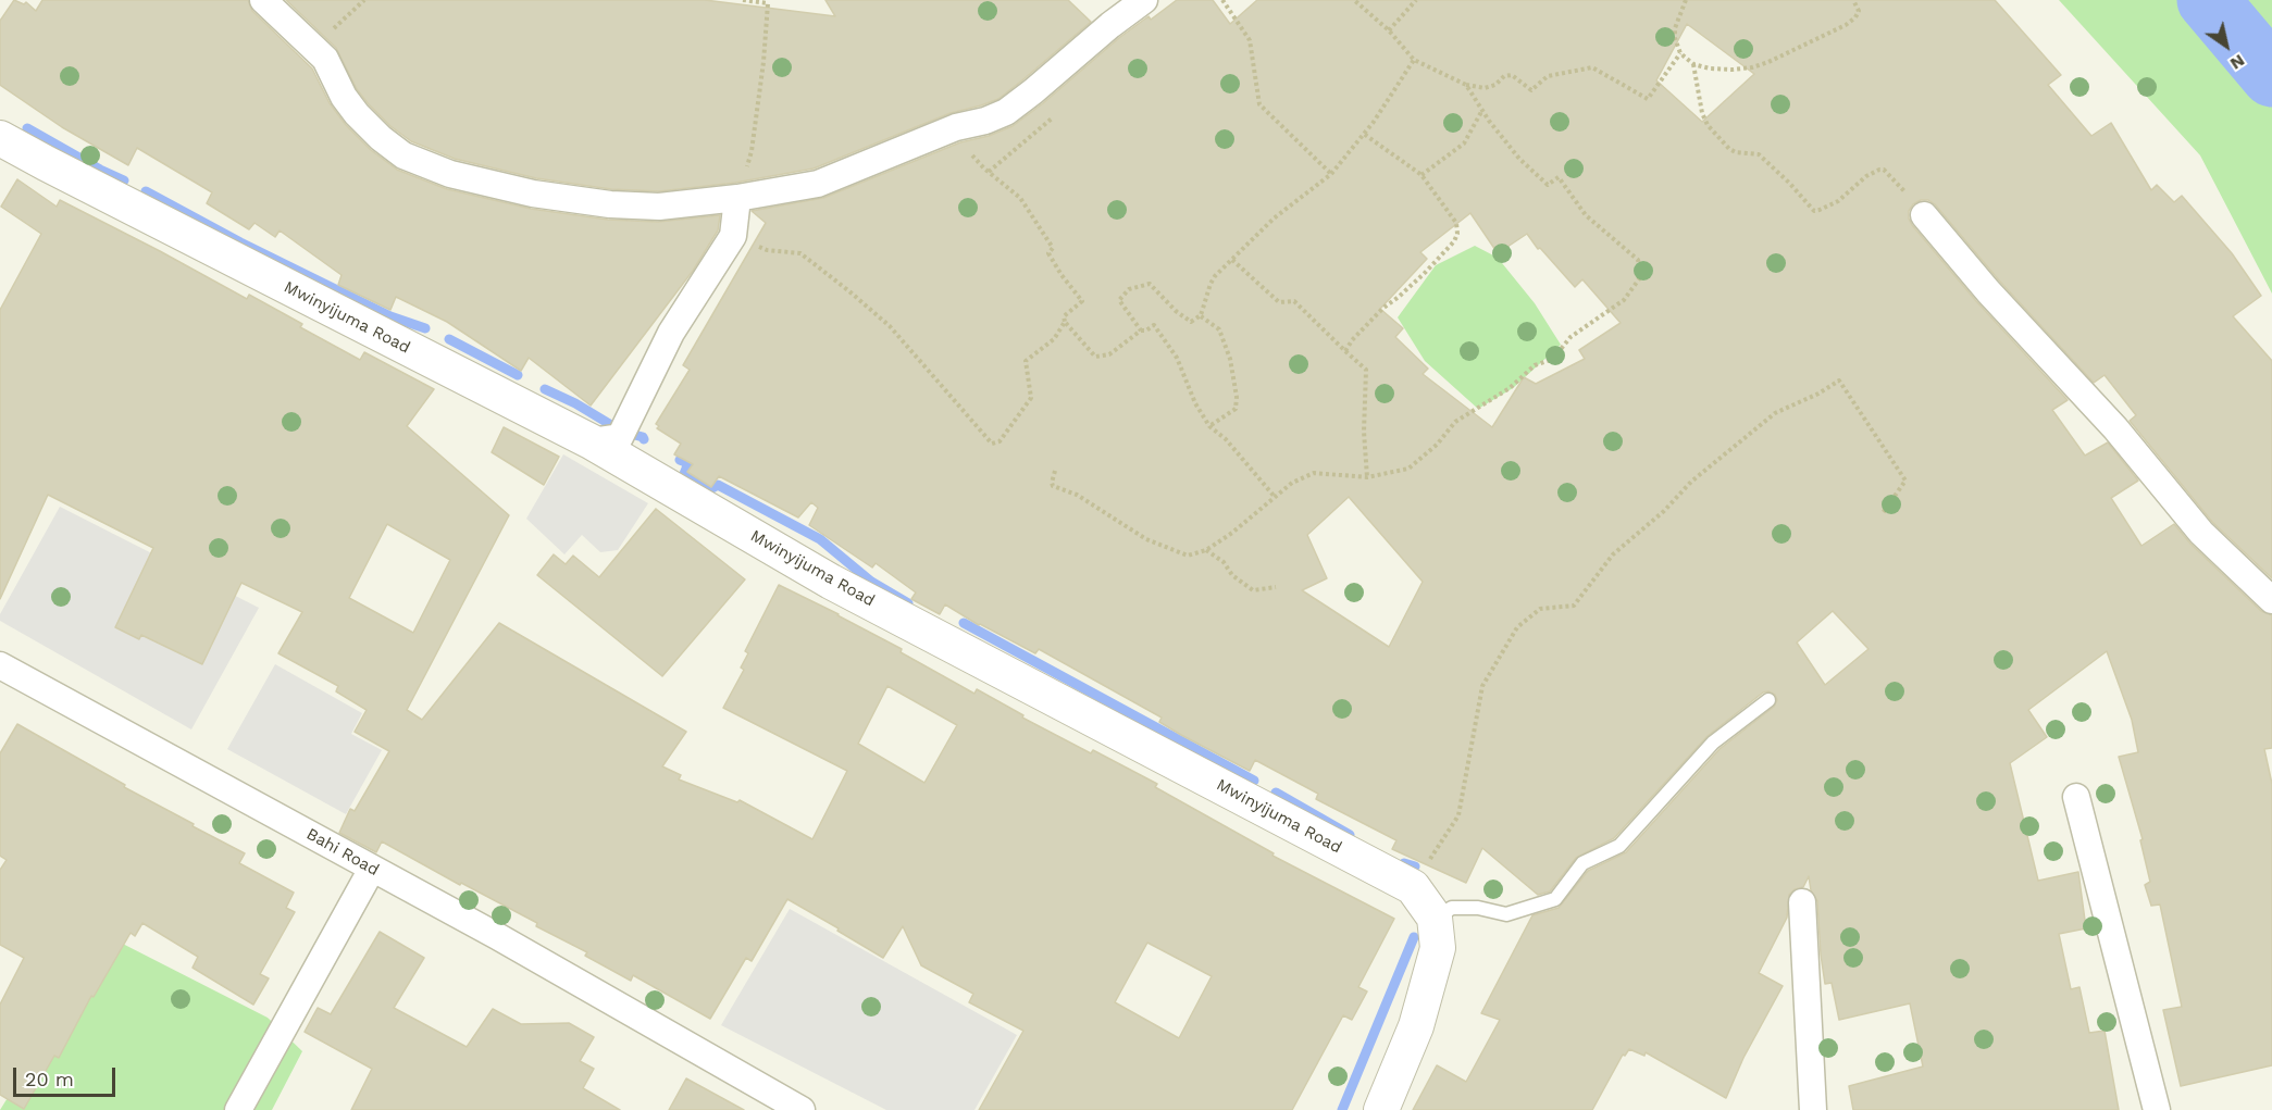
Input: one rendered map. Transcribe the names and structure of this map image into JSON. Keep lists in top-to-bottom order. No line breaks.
{"streets":{"street":["Mwinyijuma Road","Bahi Road"]},"scale_bar":"20 m","north":"bottom right"}
